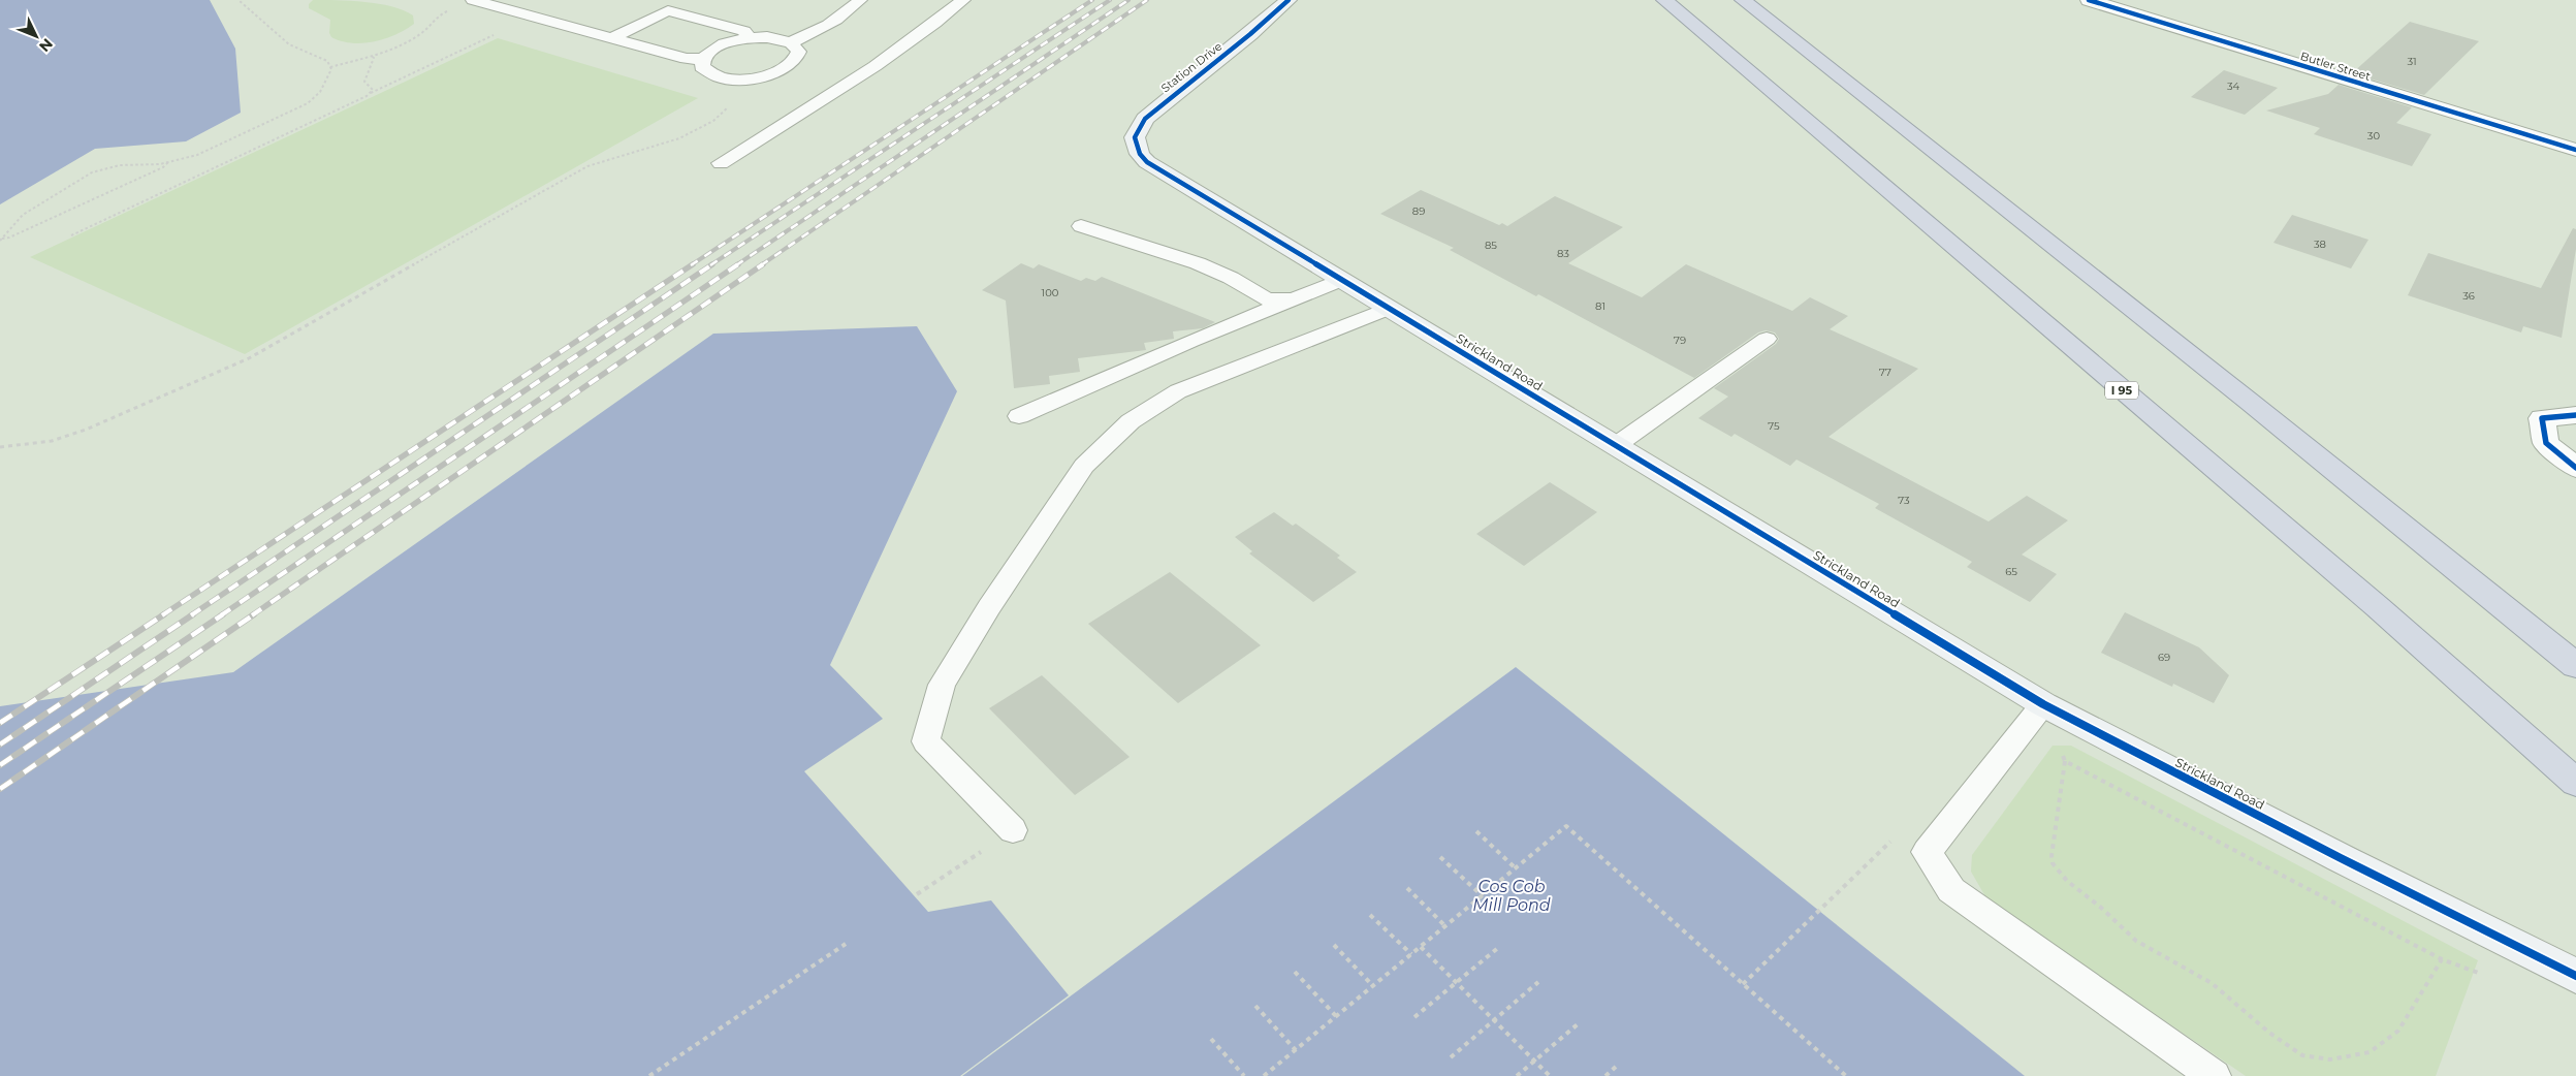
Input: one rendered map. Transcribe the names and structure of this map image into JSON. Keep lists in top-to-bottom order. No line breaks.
{"streets":{"highway":["I 95"],"main road":["Station Drive","Strickland Road"],"street":["Butler Street"]},"crossings":[["Station Drive","Strickland Road"]],"water":["Cos Cob Mill Pond"],"house_numbers":["31","34","30","89","38","85","83","100","36","81","79","77","75","73","65","69"],"north":"bottom right"}
